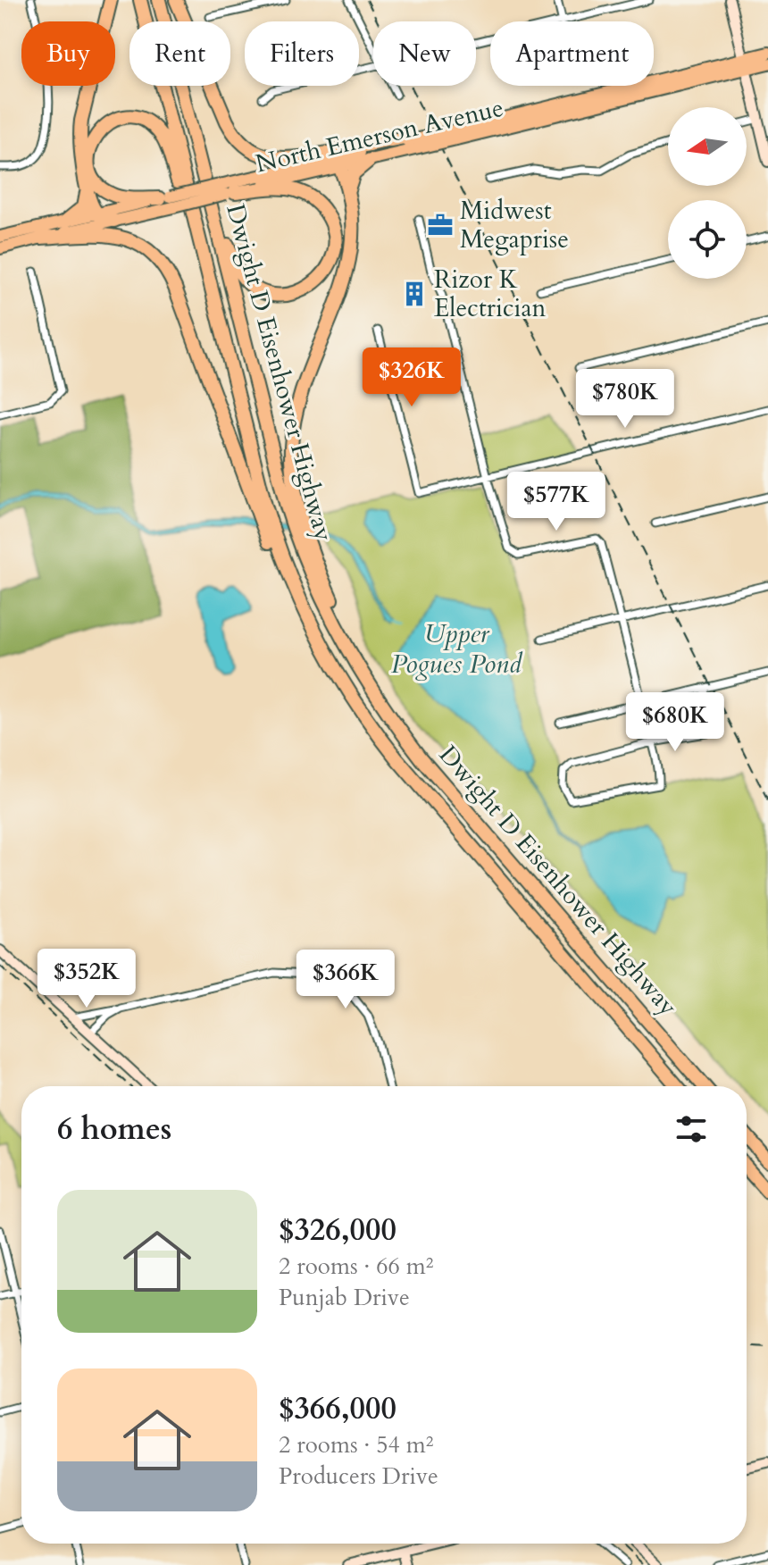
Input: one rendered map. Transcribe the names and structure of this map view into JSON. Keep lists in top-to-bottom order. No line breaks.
{"streets":{"highway":["Dwight D Eisenhower Highway"],"main road":["North Emerson Avenue"]},"water":["Upper Pogues Pond"],"places":{"office":["Midwest Megaprise"],"building":["Rizor K Electrician"]},"north":"left","page":{"chip":["Buy","Rent","Filters","New","Apartment"],"price":["$326K","$780K","$577K","$680K","$352K","$366K"],"heading":"6 homes","list":[{"name":"$326,000","note":"2 rooms · 66 m² · Punjab Drive"},{"name":"$366,000","note":"2 rooms · 54 m² · Producers Drive"}]}}
